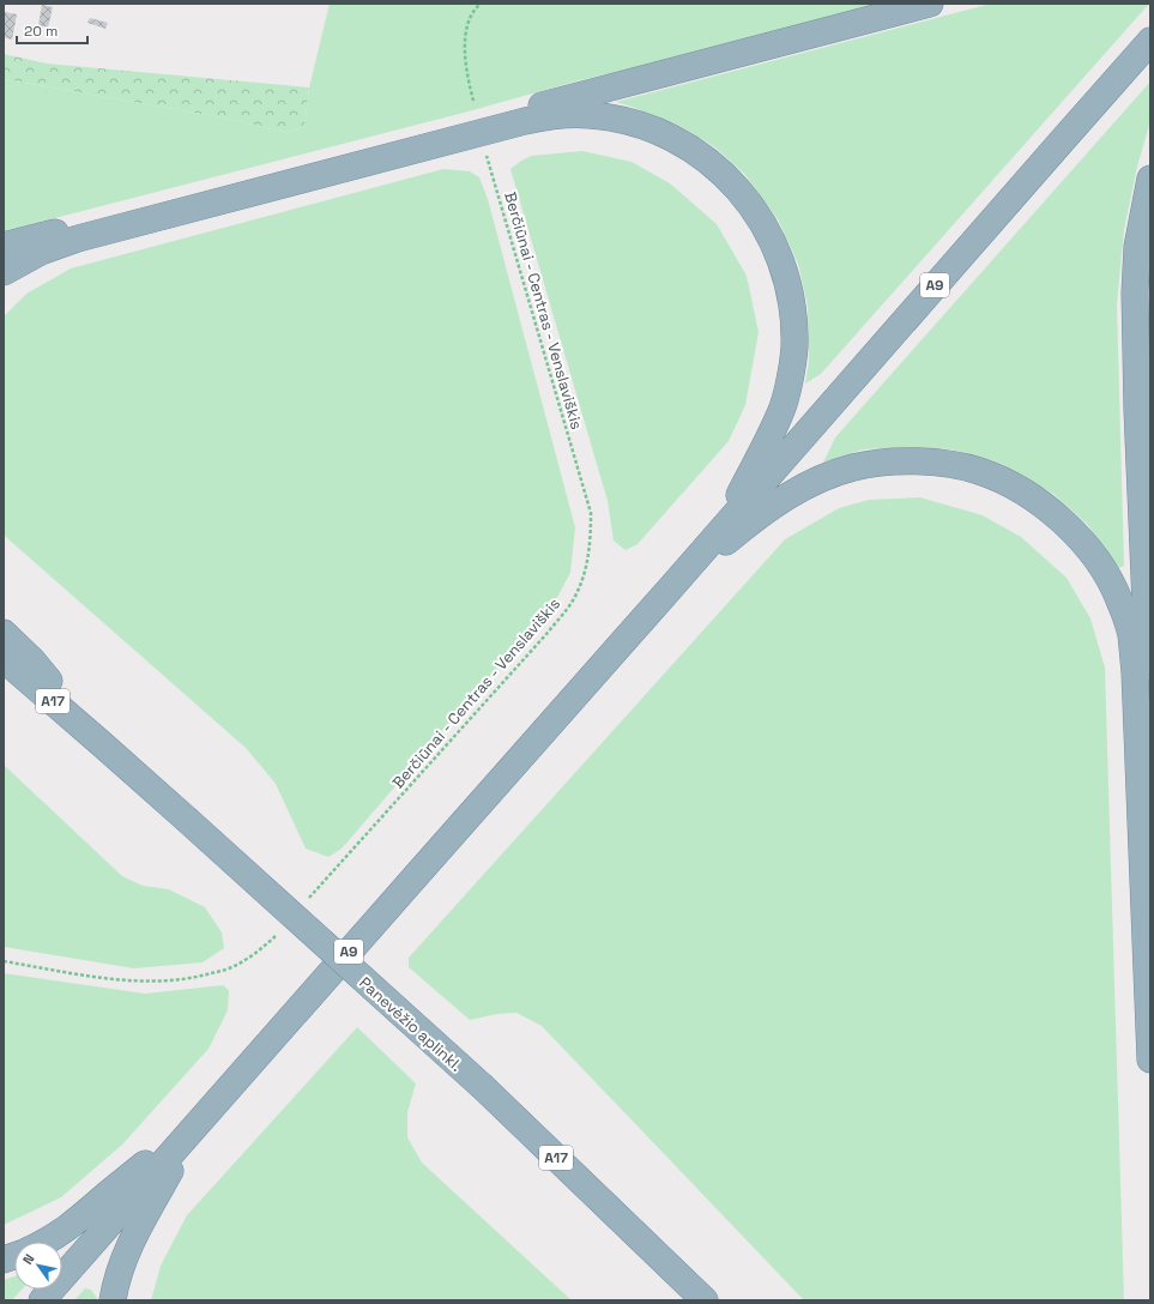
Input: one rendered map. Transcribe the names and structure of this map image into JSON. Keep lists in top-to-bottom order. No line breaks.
{"streets":{"highway":["A9","A17","Panevėžio aplinkl."],"path":["Berčiūnai - Centras - Venslaviškis"]},"scale_bar":"20 m","north":"top left"}
